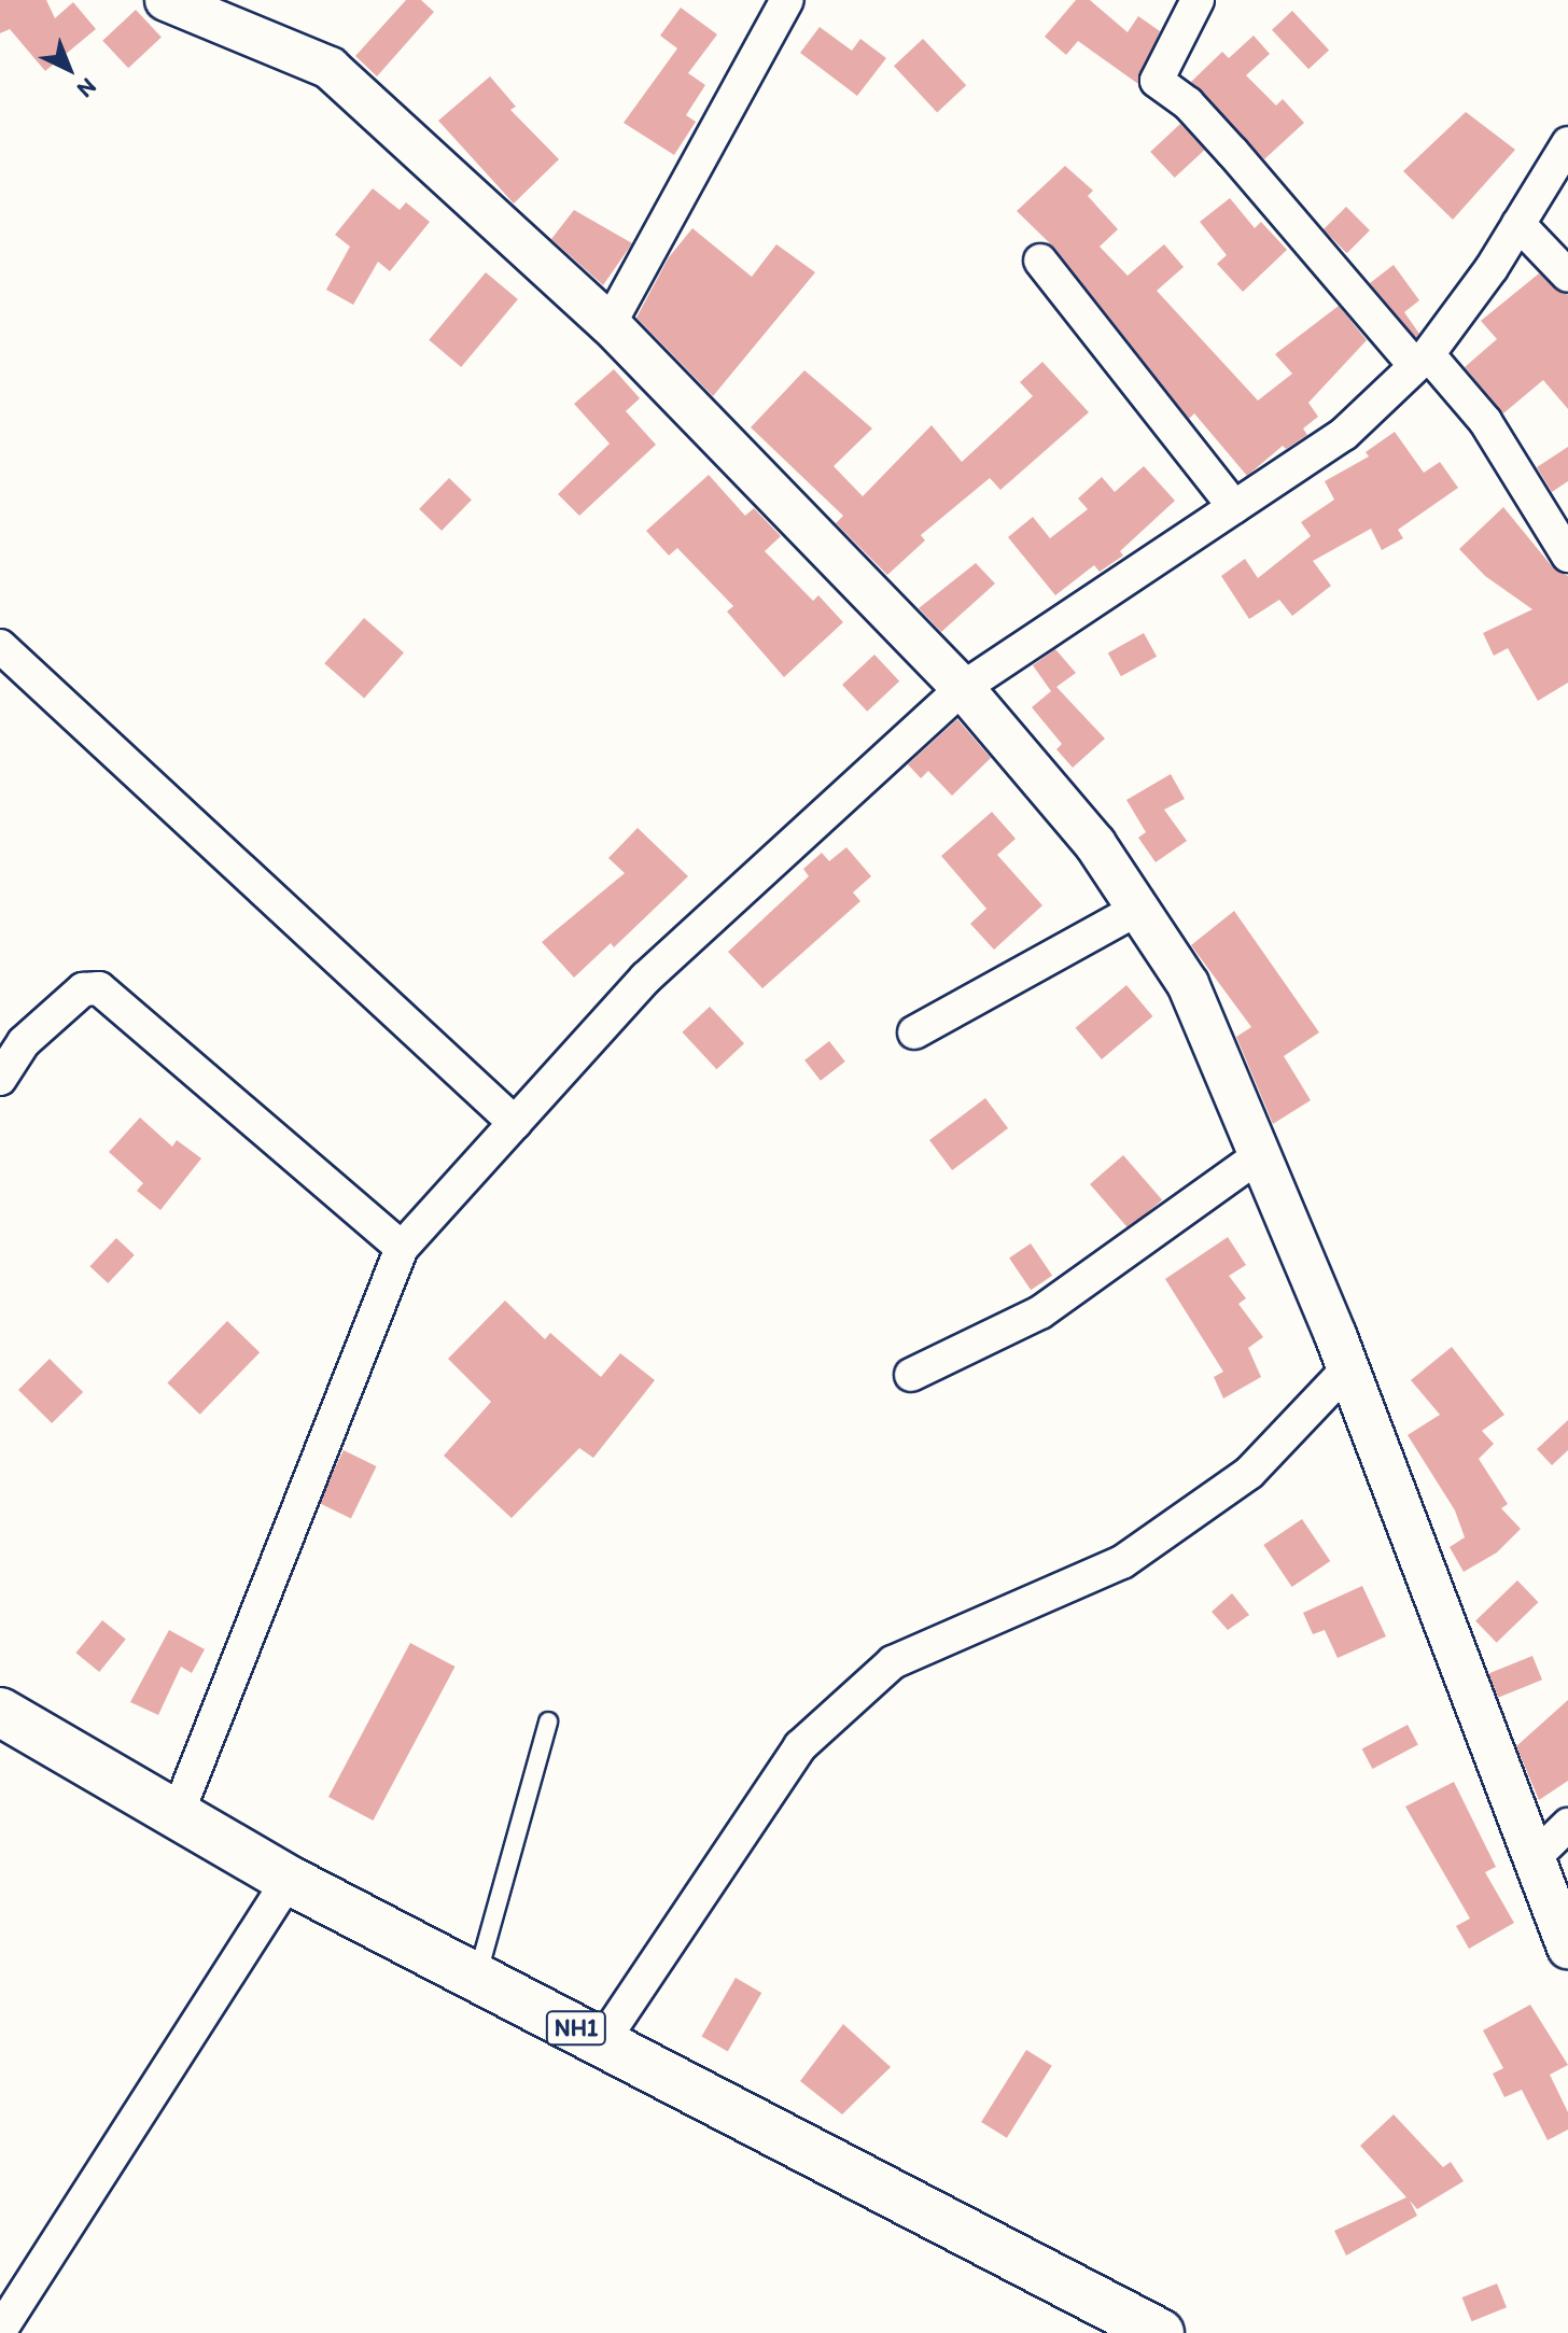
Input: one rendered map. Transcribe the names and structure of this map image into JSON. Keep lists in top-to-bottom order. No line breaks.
{"streets":{"highway":["NH1"]},"north":"bottom right"}
